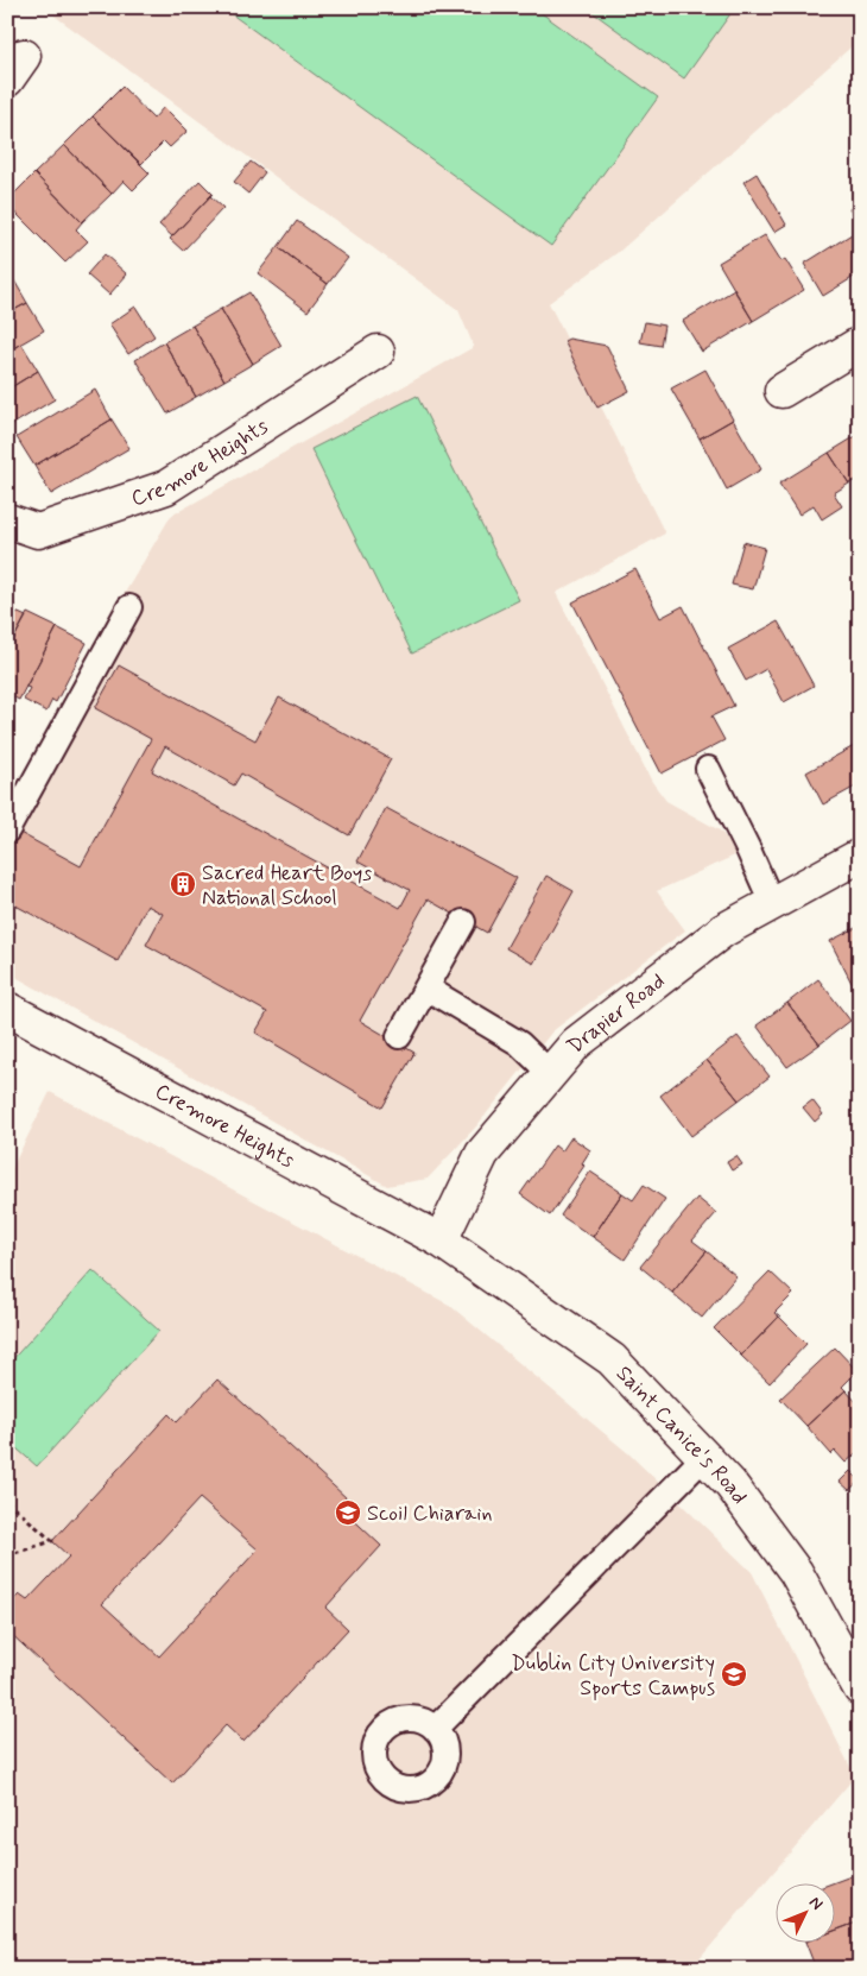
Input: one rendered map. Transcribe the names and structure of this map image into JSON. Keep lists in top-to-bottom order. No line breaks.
{"streets":{"street":["Cremore Heights","Drapier Road","Saint Canice's Road"]},"crossings":[["Cremore Heights","Drapier Road"],["Cremore Heights","Saint Canice's Road"],["Drapier Road","Saint Canice's Road"]],"places":{"building":["Sacred Heart Boys National School"],"school or university":["Scoil Chiarain","Dublin City University Sports Campus"]},"north":"top right"}
